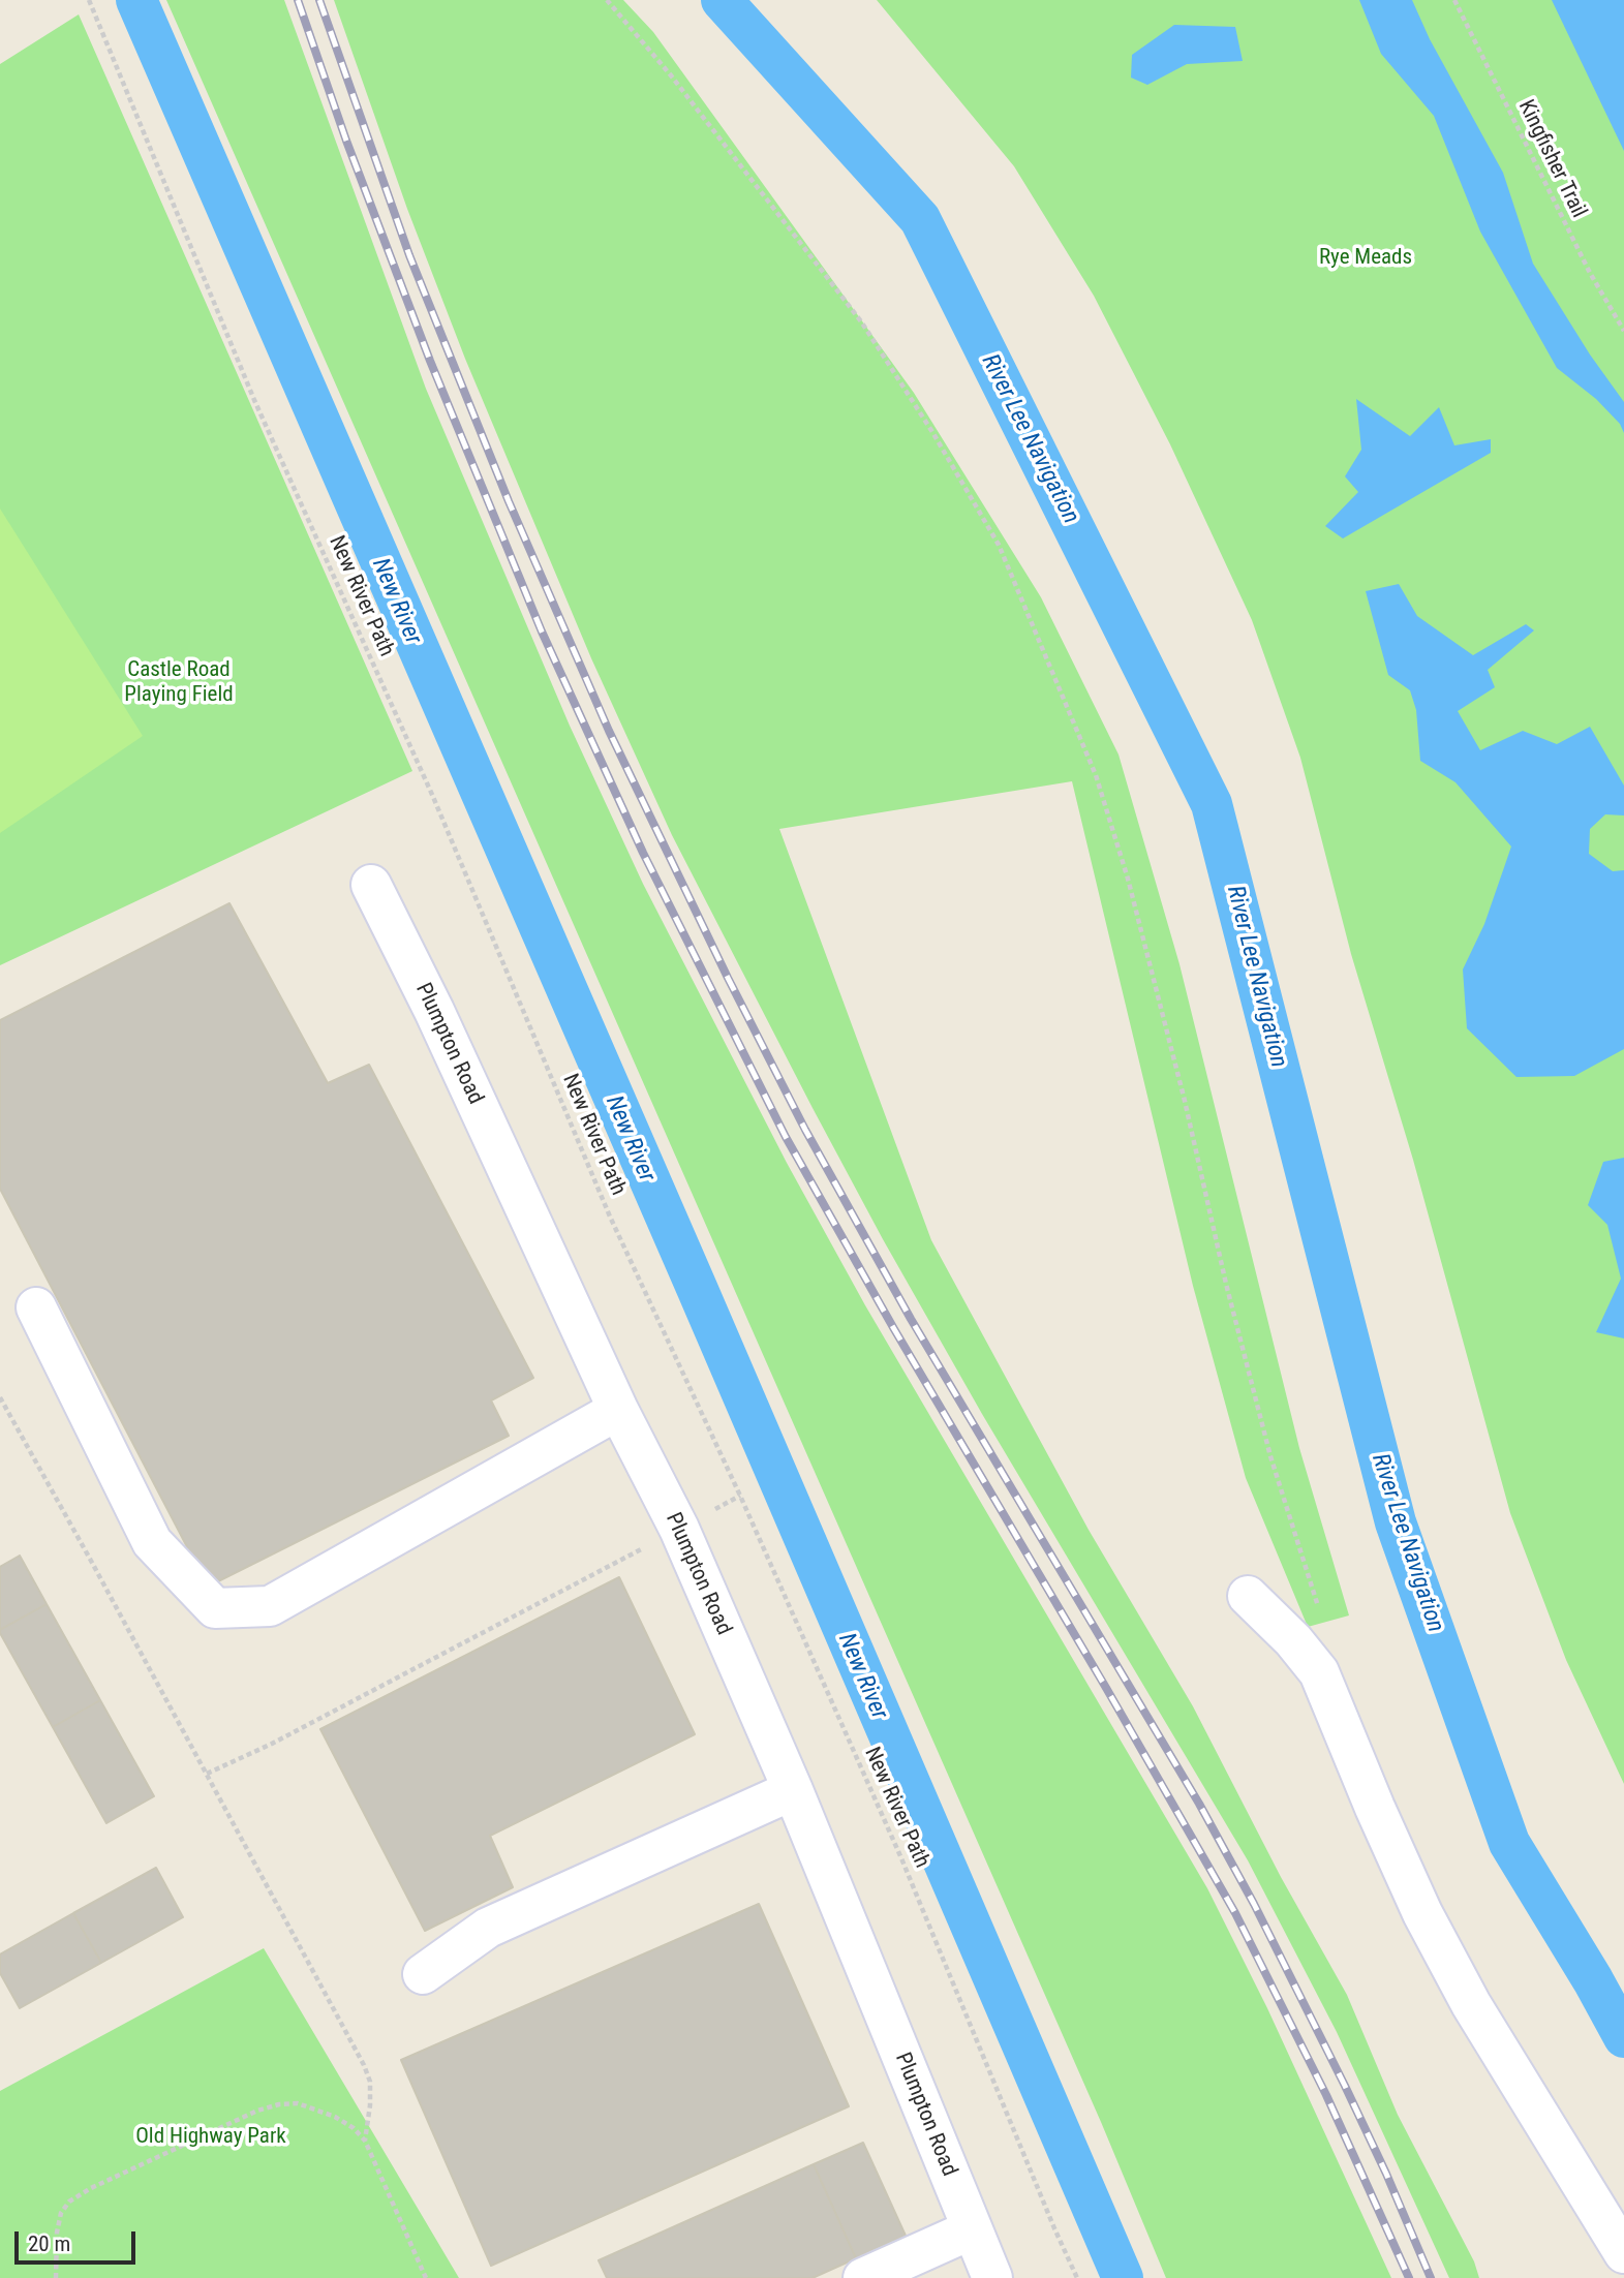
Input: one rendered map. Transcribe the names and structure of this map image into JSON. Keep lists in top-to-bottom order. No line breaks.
{"streets":{"street":["Plumpton Road"],"path":["Kingfisher Trail","New River Path"]},"water":["River Lee Navigation","New River"],"parks":["Rye Meads","Castle Road Playing Field","Old Highway Park"],"scale_bar":"20 m"}
